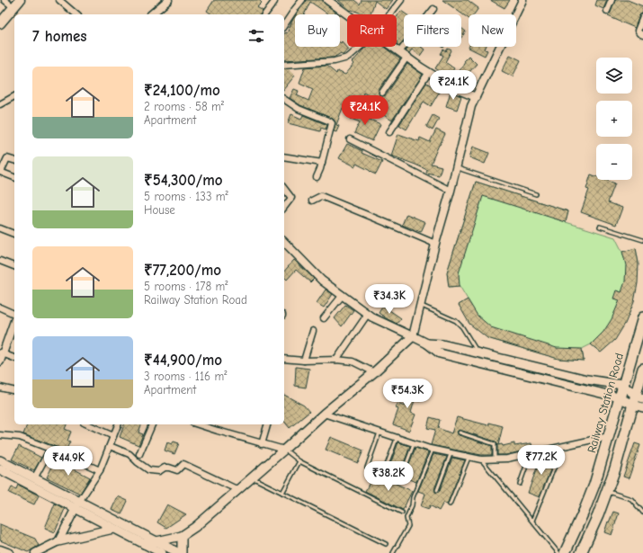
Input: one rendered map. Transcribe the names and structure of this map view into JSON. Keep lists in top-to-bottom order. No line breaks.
{"streets":{"highway":["Railway Station Road"]},"page":{"chip":["Buy","Rent","Filters","New"],"heading":"7 homes","map_buttons":["+","−"],"list":[{"name":"₹24,100/mo","note":"2 rooms · 58 m² · Apartment"},{"name":"₹54,300/mo","note":"5 rooms · 133 m² · House"},{"name":"₹77,200/mo","note":"5 rooms · 178 m² · Railway Station Road"},{"name":"₹44,900/mo","note":"3 rooms · 116 m² · Apartment"}],"price":["₹24.1K","₹24.1K","₹34.3K","₹54.3K","₹77.2K","₹44.9K","₹38.2K"]}}
